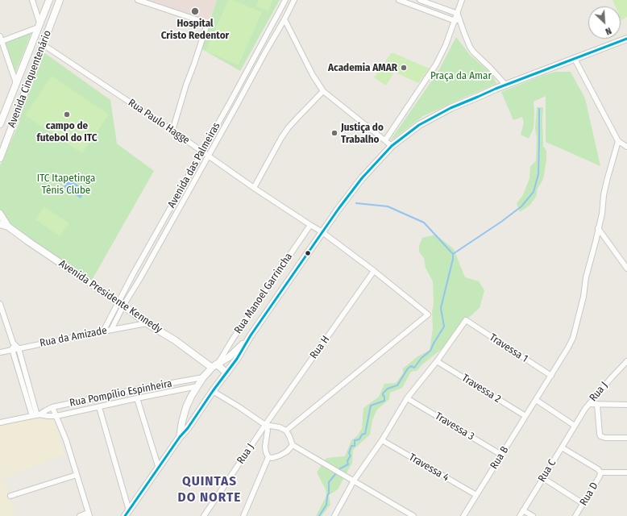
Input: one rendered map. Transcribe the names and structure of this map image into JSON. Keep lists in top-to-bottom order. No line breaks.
{"streets":{"main road":["Avenida Cinquentenário","Avenida Presidente Kennedy"],"street":["Rua Paulo Hagge","Avenida das Palmeiras","Rua Manoel Garrincha","Rua da Amizade","Rua H","Travessa 1","Travessa 2","Rua J","Rua Pompílio Espinheira","Travessa 3","Rua B","Travessa 4","Rua C","Rua D"]},"crossings":[["Avenida Cinquentenário","Rua Paulo Hagge"],["Rua Paulo Hagge","Avenida das Palmeiras"],["Rua Paulo Hagge","Rua Manoel Garrincha"],["Avenida das Palmeiras","Avenida Presidente Kennedy"],["Avenida das Palmeiras","Rua da Amizade"],["Rua Manoel Garrincha","Avenida Presidente Kennedy"],["Avenida Presidente Kennedy","Rua da Amizade"],["Rua H","Rua J"],["Travessa 1","Travessa 2"],["Travessa 1","Rua B"],["Travessa 2","Rua B"],["Rua J","Rua C"],["Travessa 3","Rua B"],["Rua B","Travessa 4"]],"districts":["QUINTAS DO NORTE"],"parks":["Praça da Amar","ITC Itapetinga Tênis Clube"],"places":["Hospital Cristo Redentor","Academia AMAR","campo de futebol do ITC","Justiça do Trabalho"],"north":"bottom right"}
